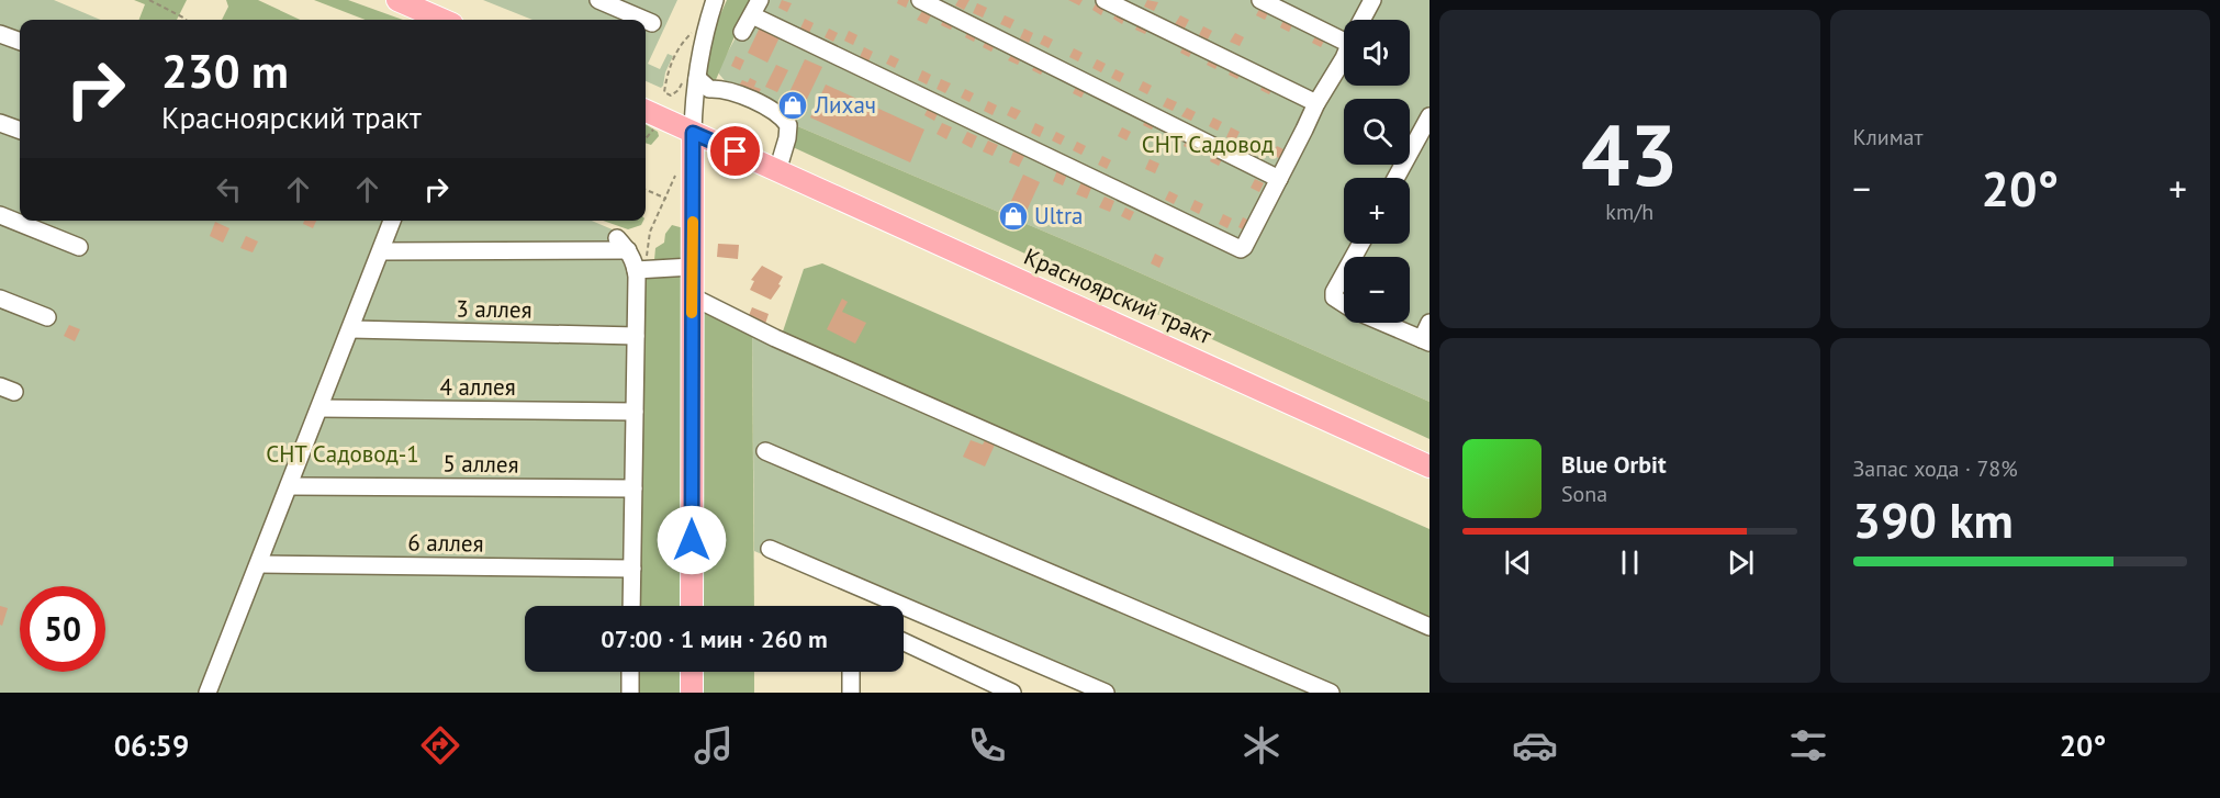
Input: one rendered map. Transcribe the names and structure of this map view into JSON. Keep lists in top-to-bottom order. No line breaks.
{"streets":{"main road":["Красноярский тракт"],"street":["3 аллея","4 аллея","5 аллея","6 аллея"]},"parks":["СНТ Садовод","СНТ Садовод-1"],"places":{"shop":["Лихач","Ultra"]},"page":{"tile":[["43","km/h"],"Климат",["Запас хода · 78%","390 km"]],"map_buttons":["+","−"],"turn":["230 m","Красноярский тракт"],"heat":["−","20°","+"],"song":["Blue Orbit","Sona"],"limit":"50","trip":"07:00 · 1 мин · 260 m","tabs":["06:59","20°"]}}
